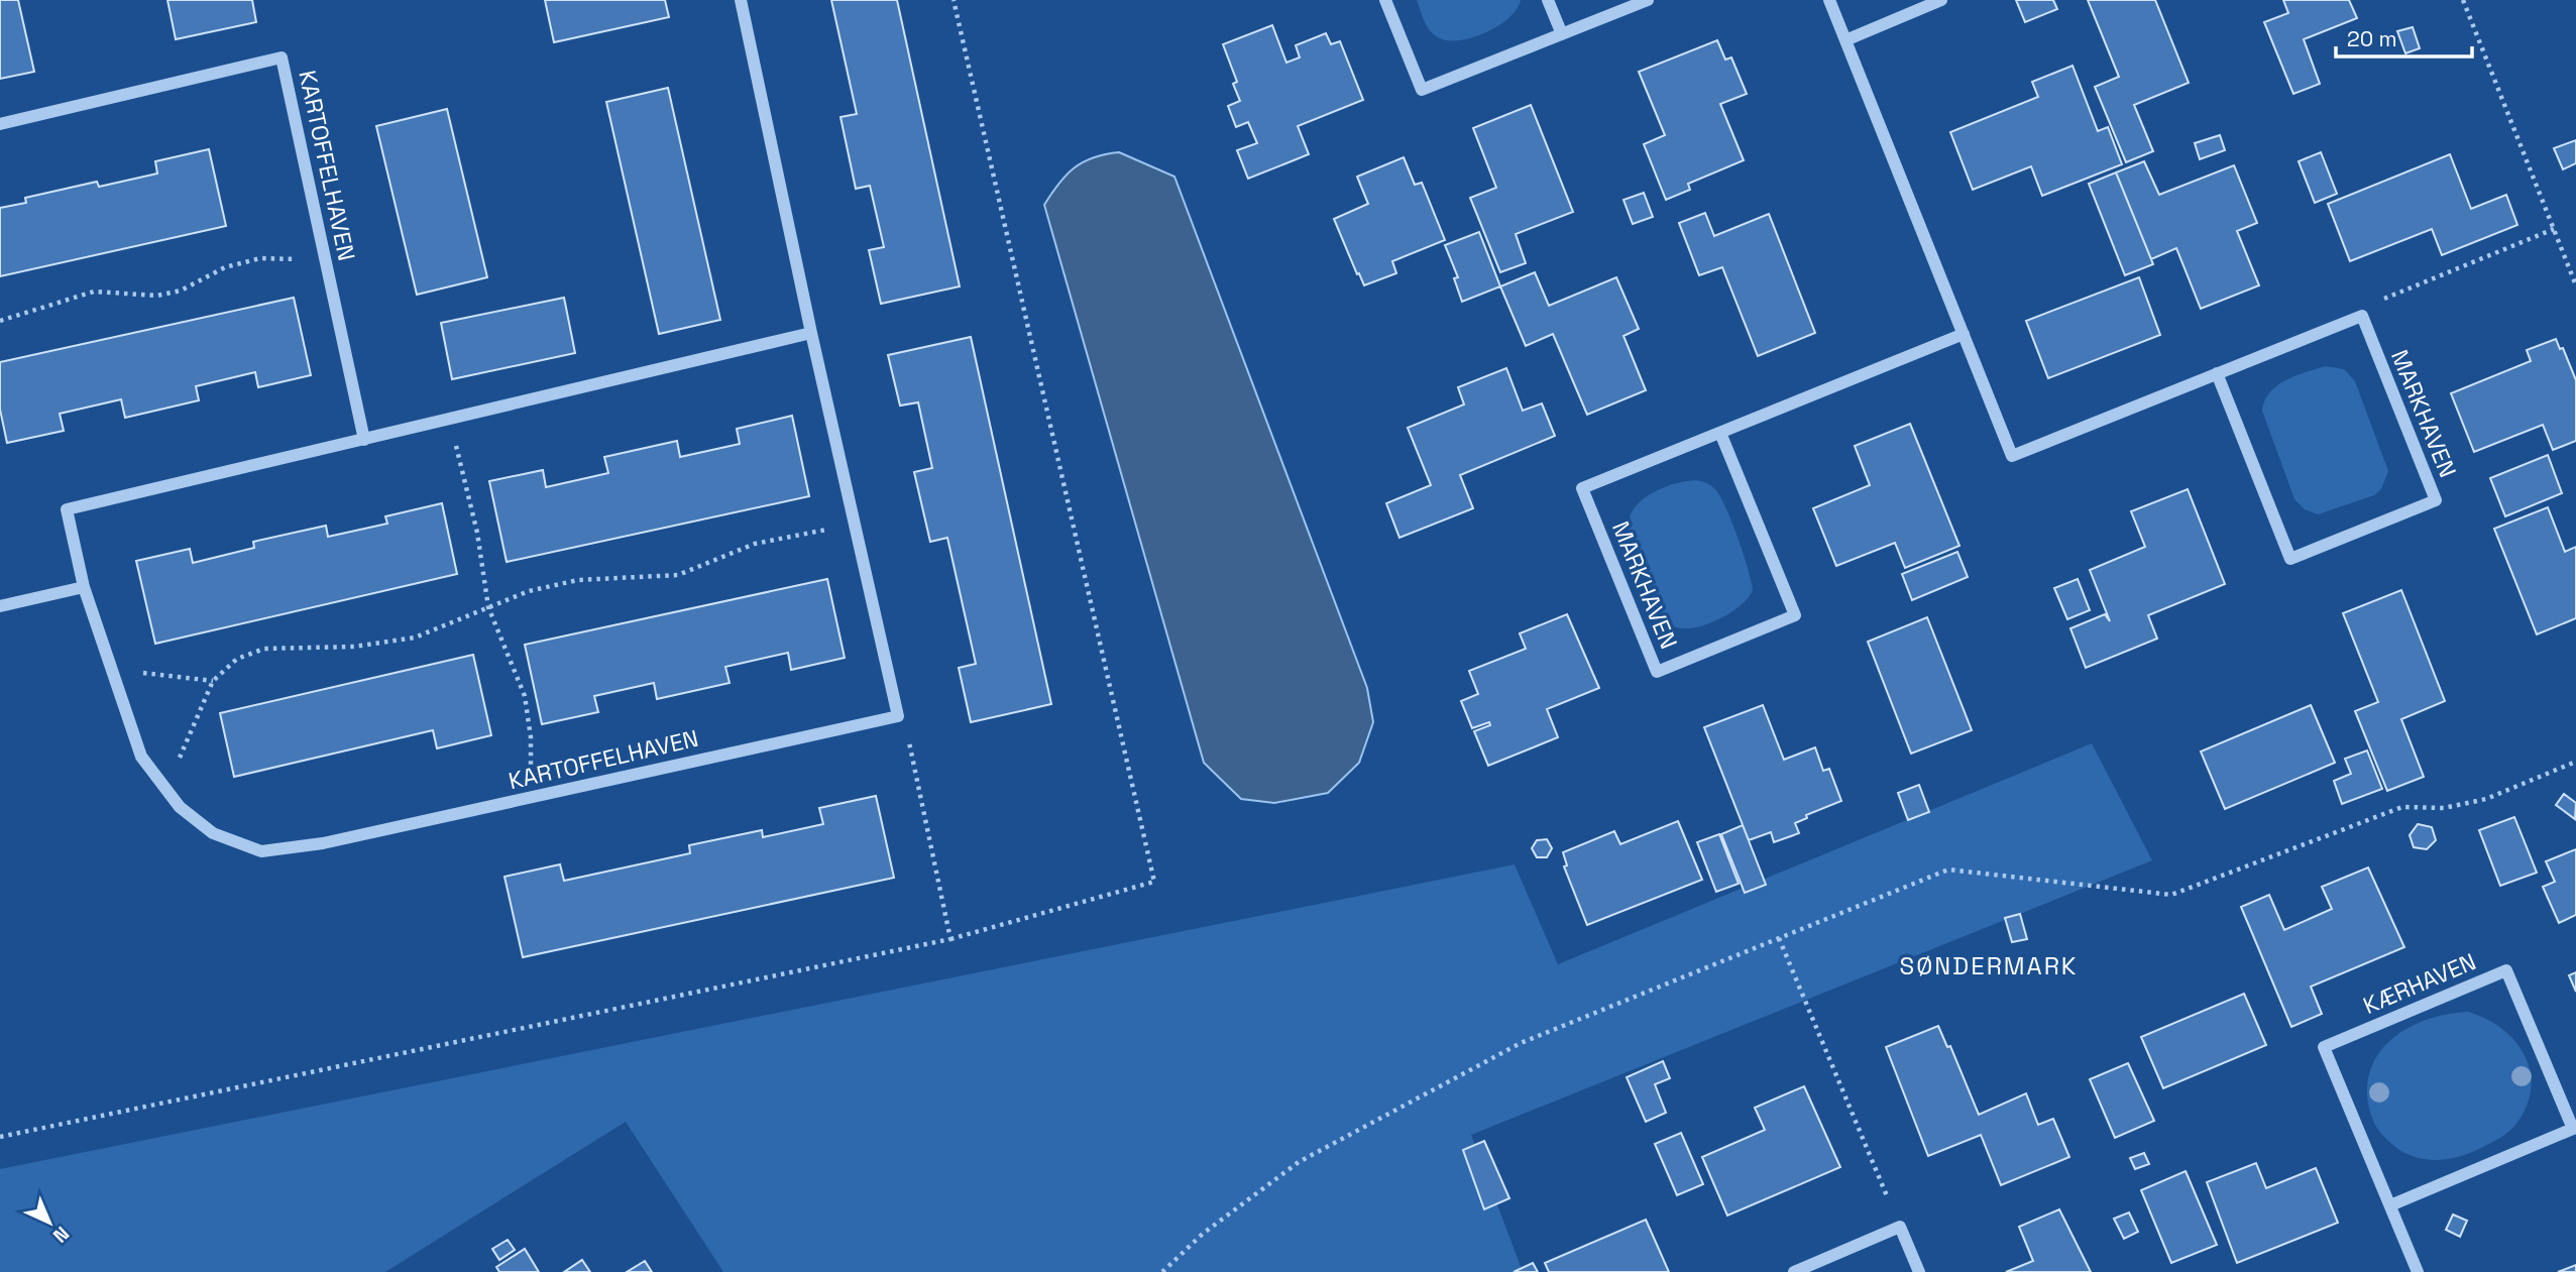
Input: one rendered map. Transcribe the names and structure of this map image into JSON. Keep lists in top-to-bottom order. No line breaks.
{"streets":{"street":["KARTOFFELHAVEN","MARKHAVEN","KÆRHAVEN"]},"districts":["SØNDERMARK"],"scale_bar":"20 m","north":"bottom right"}
